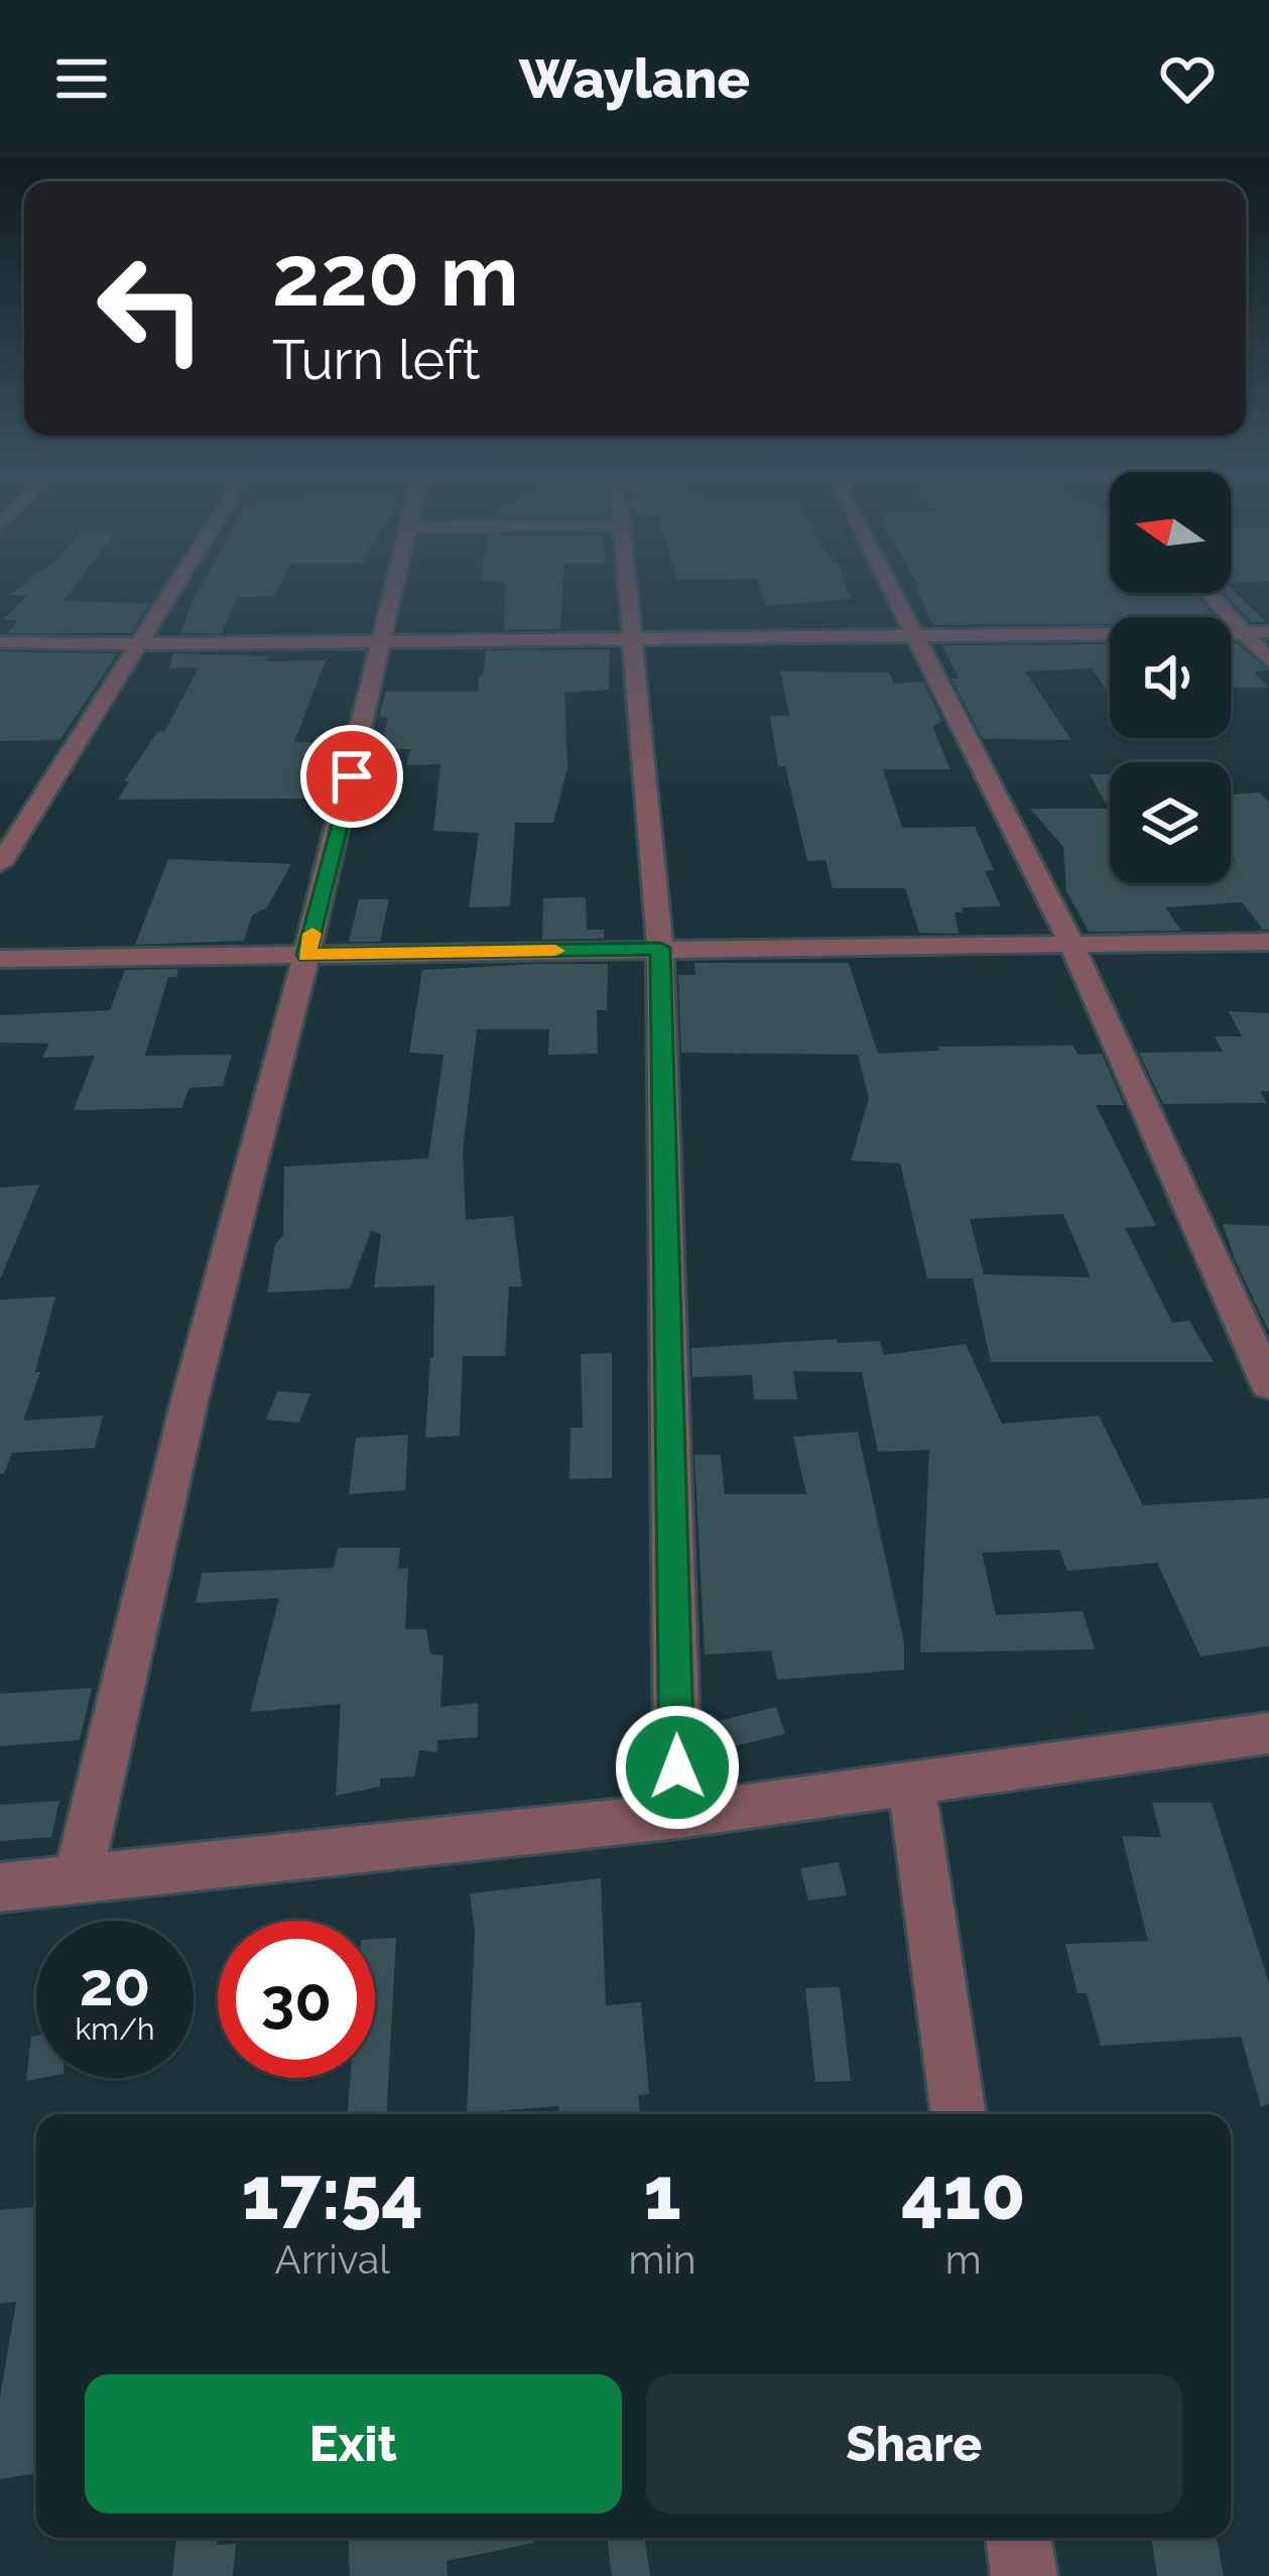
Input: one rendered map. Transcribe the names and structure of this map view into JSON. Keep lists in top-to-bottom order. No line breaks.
{"north":"left","page":{"header":"Waylane","turn":["220 m","Turn left"],"speed":"20 km/h","limit":"30","eta":["17:54","Arrival","1","min","410","m"],"buttons":["Exit","Share"]}}
